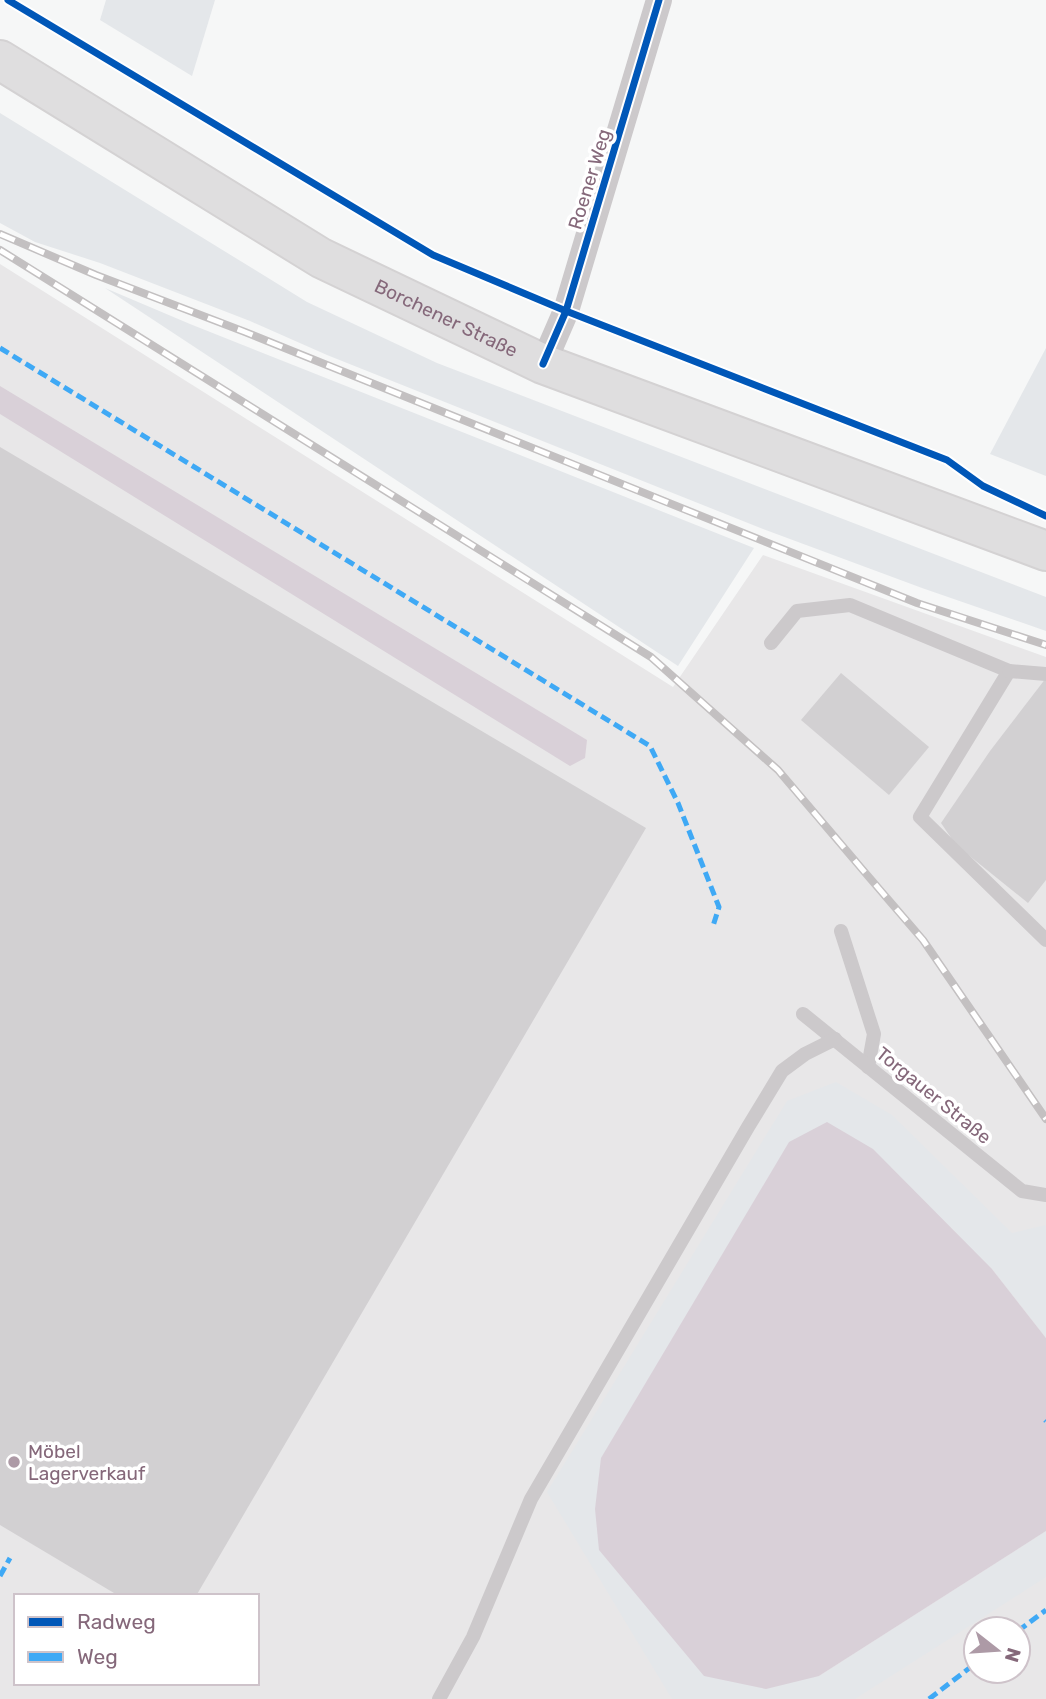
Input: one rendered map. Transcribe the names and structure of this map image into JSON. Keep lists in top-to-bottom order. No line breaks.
{"streets":{"main road":["Borchener Straße"],"street":["Roener Weg"],"lane":["Torgauer Straße"]},"crossings":[["Roener Weg","Borchener Straße"]],"places":["Möbel Lagerverkauf"],"legend":["Radweg","Weg"],"north":"right"}
